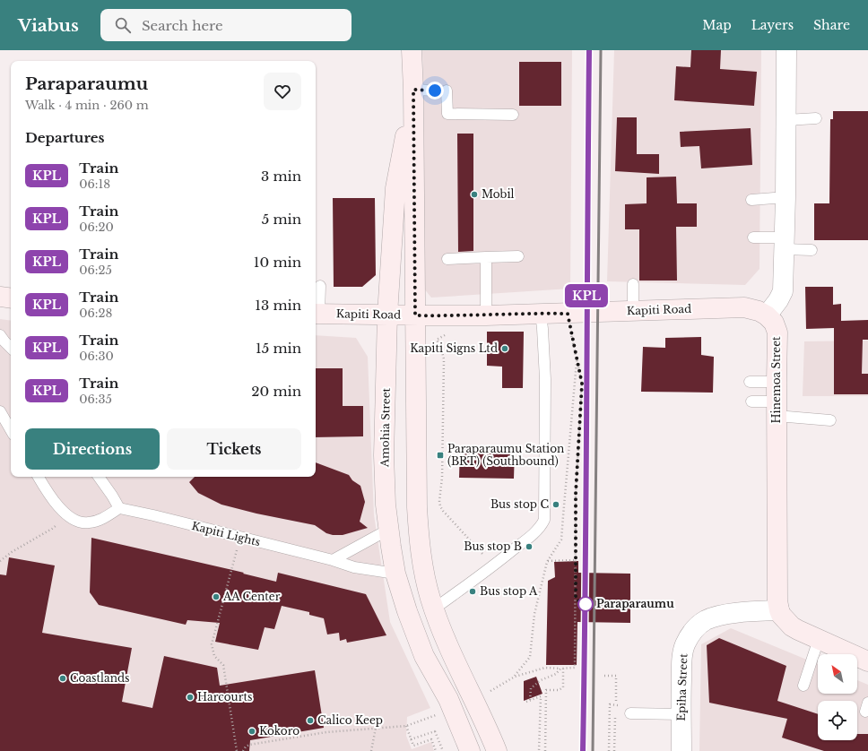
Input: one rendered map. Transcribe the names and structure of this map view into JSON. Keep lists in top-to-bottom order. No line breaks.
{"streets":{"main road":["Kapiti Road","Hinemoa Street","Amohia Street"],"street":["Epiha Street"],"lane":["Kapiti Lights"]},"crossings":[["Kapiti Road","Hinemoa Street"],["Kapiti Road","Amohia Street"],["Hinemoa Street","Epiha Street"],["Amohia Street","Kapiti Lights"]],"places":{"other":["Mobil","Kapiti Signs Ltd","Bus stop C","Bus stop B","Bus stop A","AA Center","Paraparaumu","Coastlands","Harcourts","Calico Keep","Kokoro"],"transit":["Paraparaumu Station (BRT) (Southbound)"]},"north":"top left","page":{"header":"Viabus","search":"Search here","nav":["Map","Layers","Share"],"on_map":"KPL","heading":[["Paraparaumu","Walk · 4 min · 260 m"],"Departures"],"list":[{"mark":"KPL","name":"Train","note":"06:18","value":"3 min"},{"mark":"KPL","name":"Train","note":"06:20","value":"5 min"},{"mark":"KPL","name":"Train","note":"06:25","value":"10 min"},{"mark":"KPL","name":"Train","note":"06:28","value":"13 min"},{"mark":"KPL","name":"Train","note":"06:30","value":"15 min"},{"mark":"KPL","name":"Train","note":"06:35","value":"20 min"}],"buttons":["Directions","Tickets"]}}
